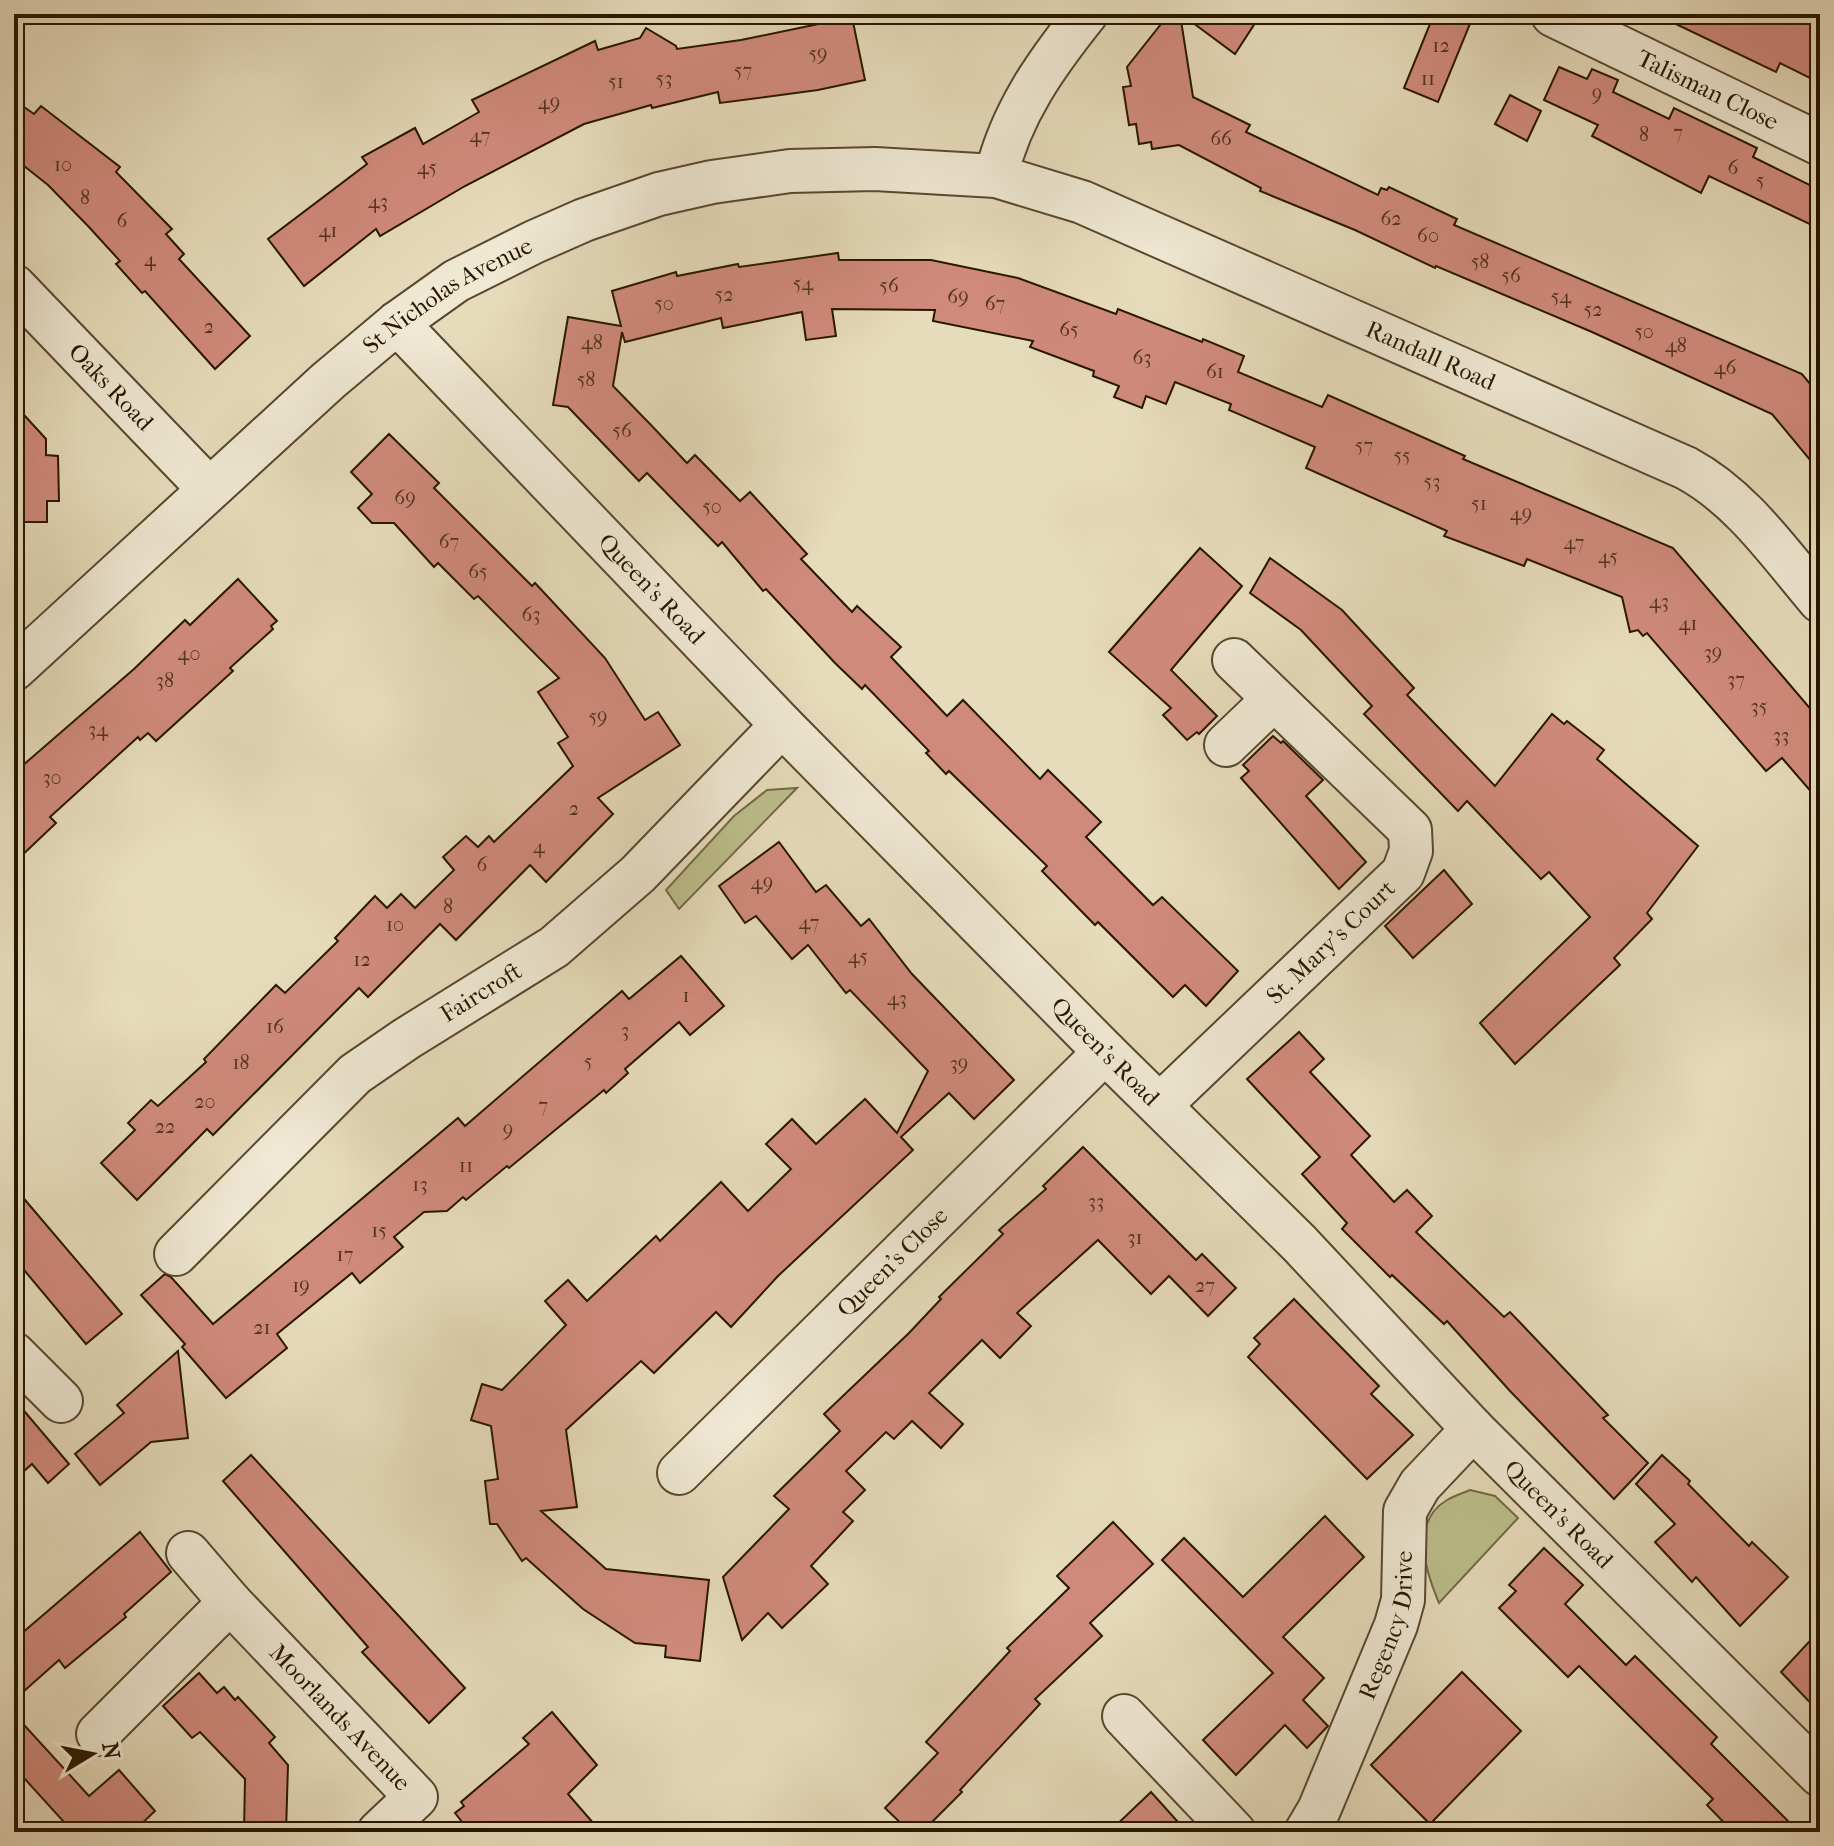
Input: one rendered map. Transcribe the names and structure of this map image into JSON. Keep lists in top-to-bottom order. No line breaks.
{"streets":{"street":["Talisman Close","St Nicholas Avenue","Randall Road","Oaks Road","Queen's Road","St. Mary's Court","Faircroft","Queen's Close","Regency Drive","Moorlands Avenue"]},"crossings":[["St Nicholas Avenue","Randall Road"],["St Nicholas Avenue","Oaks Road"],["St Nicholas Avenue","Queen's Road"],["Queen's Road","St. Mary's Court"],["Queen's Road","Faircroft"],["Queen's Road","Queen's Close"],["Queen's Road","Regency Drive"]],"house_numbers":["12","59","57","53","11","51","9","49","7","8","47","66","10","45","6","5","8","43","62","6","41","60","4","58","56","54","56","52","69","54","50","67","52","2","65","50","48","48","63","46","61","58","56","57","55","53","69","51","50","49","67","47","45","65","43","63","41","39","40","37","38","35","59","34","33","30","2","4","6","49","8","47","10","45","12","1","43","16","3","5","18","39","20","7","22","9","11","13","33","15","31","17","19","27","21"],"north":"right"}
